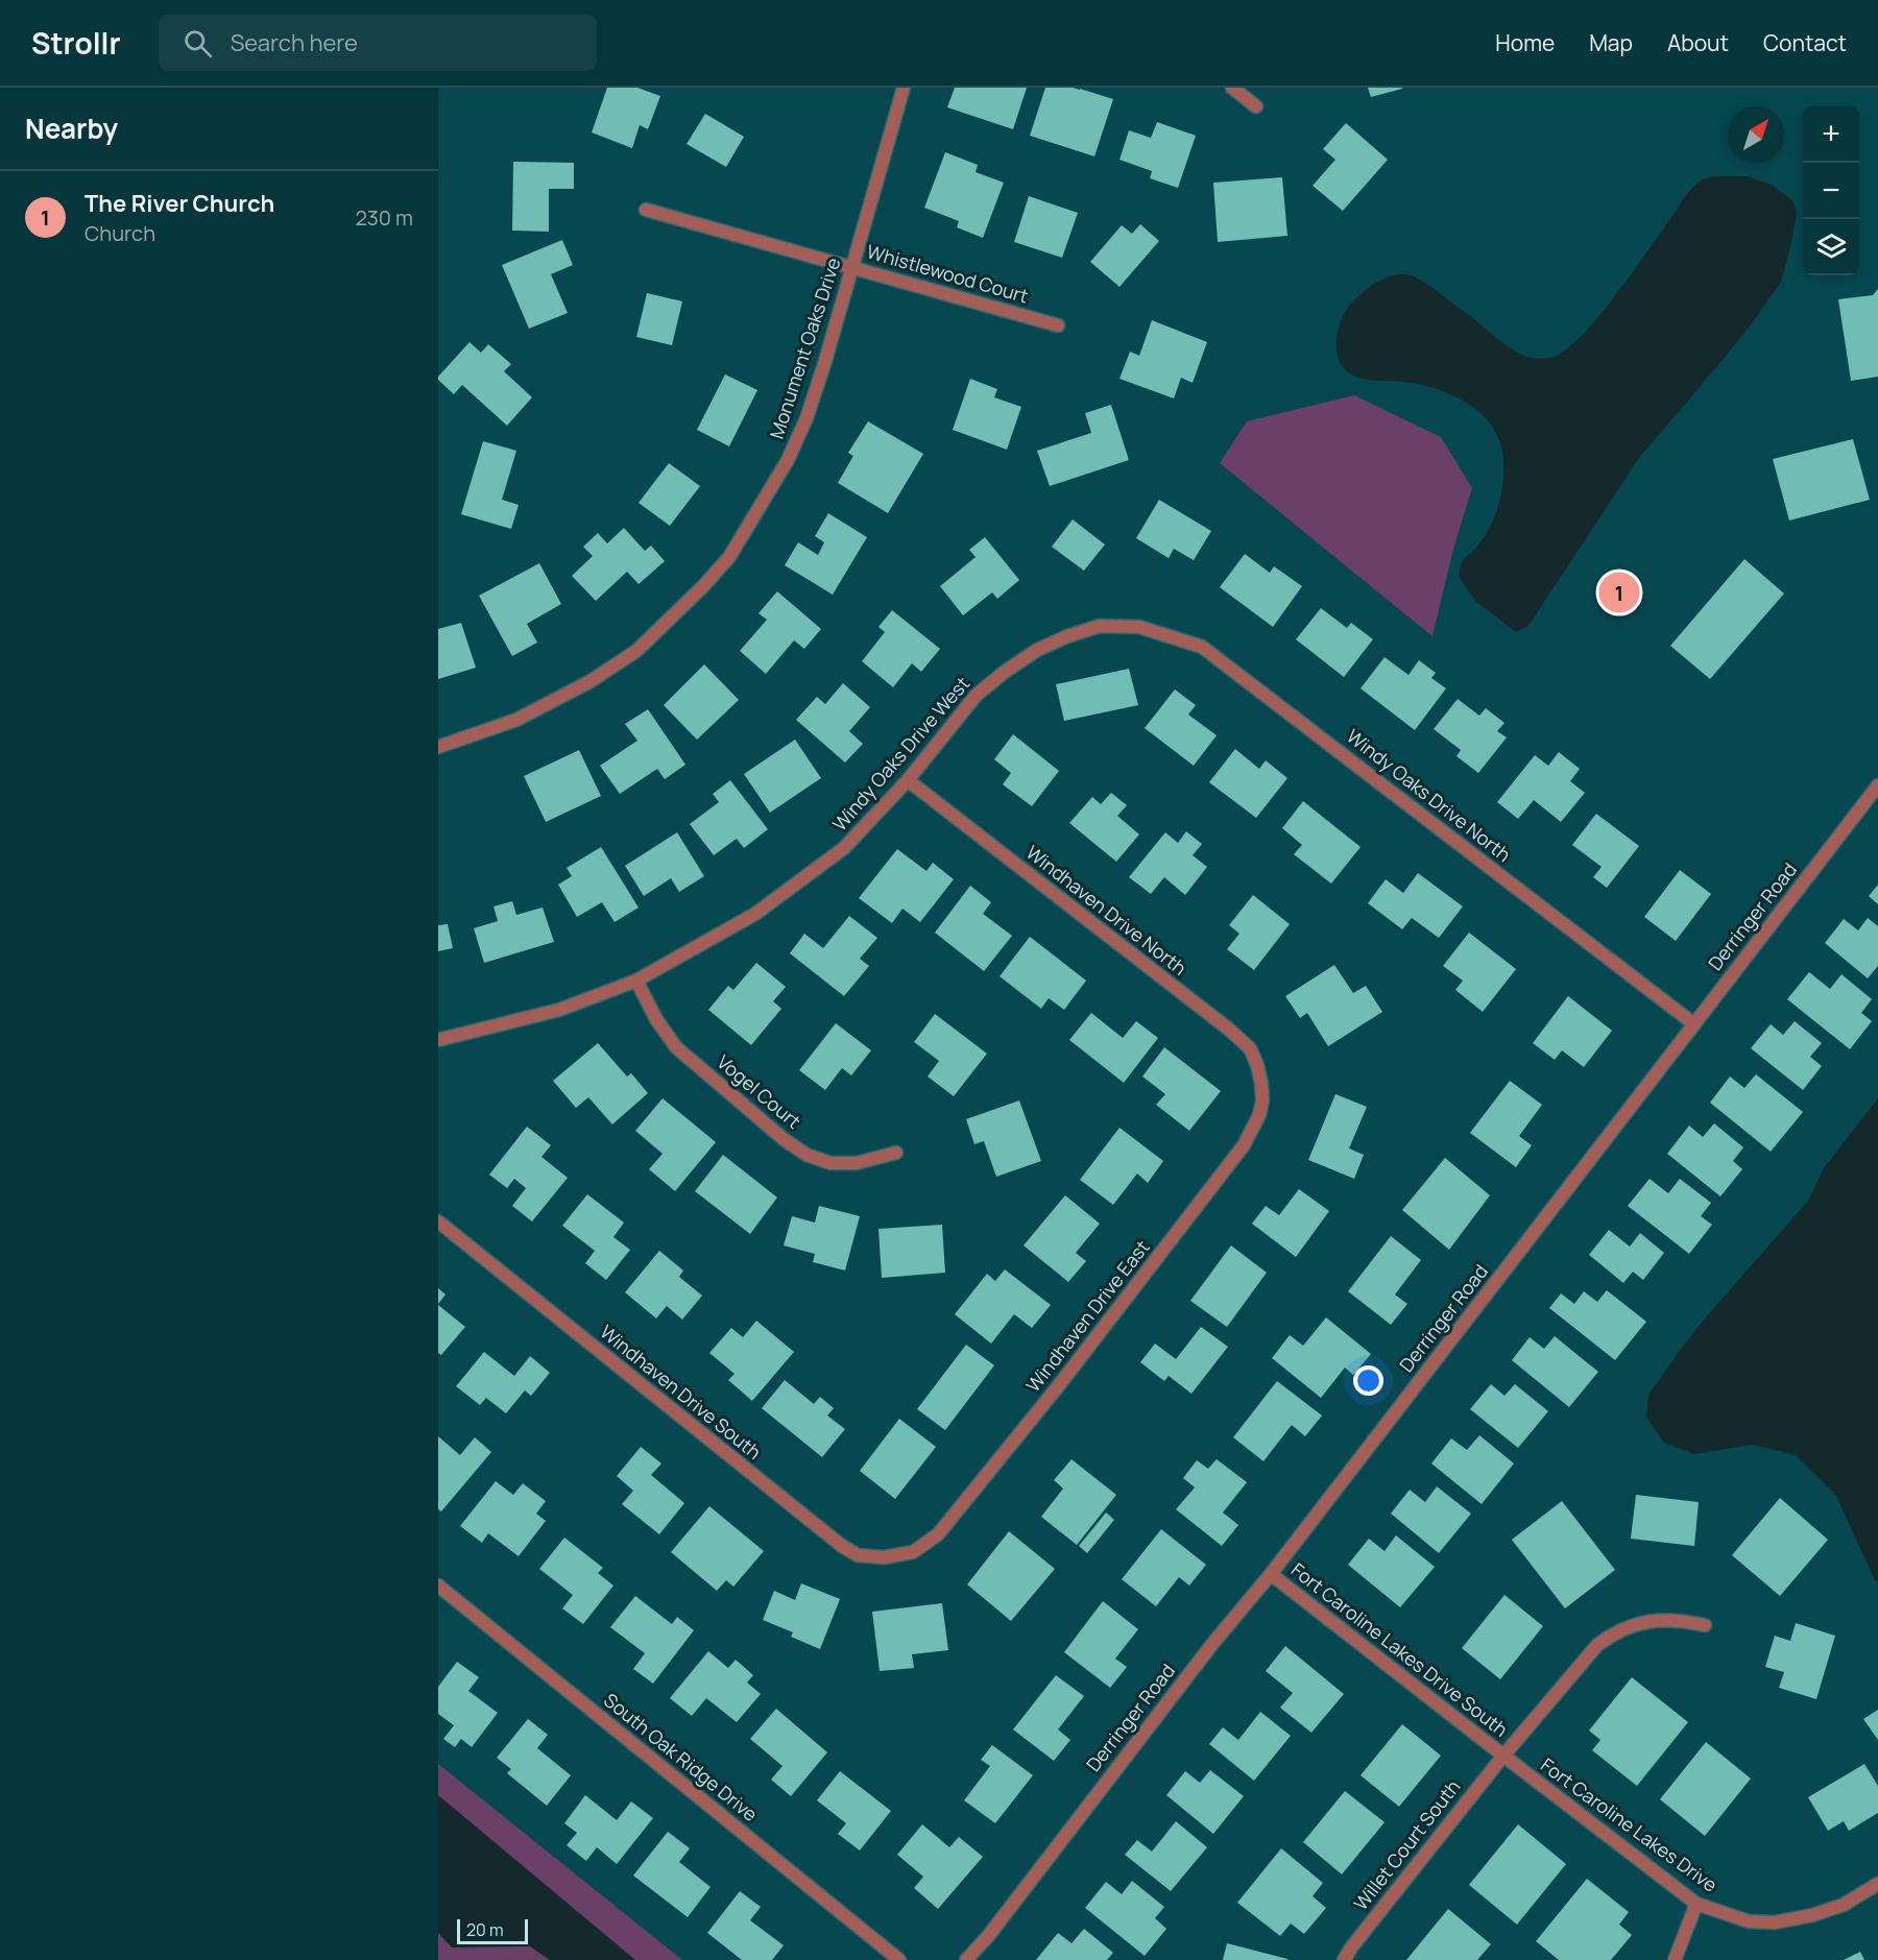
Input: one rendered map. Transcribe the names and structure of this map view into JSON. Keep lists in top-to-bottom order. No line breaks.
{"streets":{"street":["Whistlewood Court","Monument Oaks Drive","Windy Oaks Drive West","Windy Oaks Drive North","Windhaven Drive North","Derringer Road","Vogel Court","Windhaven Drive East","Windhaven Drive South","Fort Caroline Lakes Drive South","South Oak Ridge Drive","Fort Caroline Lakes Drive","Willet Court South"]},"crossings":[["Whistlewood Court","Monument Oaks Drive"],["Windy Oaks Drive West","Windy Oaks Drive North"],["Windy Oaks Drive West","Windhaven Drive North"],["Windy Oaks Drive West","Vogel Court"],["Windy Oaks Drive North","Derringer Road"],["Windhaven Drive North","Windhaven Drive East"],["Derringer Road","Fort Caroline Lakes Drive South"],["Windhaven Drive East","Windhaven Drive South"],["Fort Caroline Lakes Drive South","Fort Caroline Lakes Drive"],["Fort Caroline Lakes Drive South","Willet Court South"],["Fort Caroline Lakes Drive","Willet Court South"]],"scale_bar":"20 m","north":"top right","page":{"header":"Strollr","search":"Search here","nav":["Home","Map","About","Contact"],"heading":"Nearby","map_buttons":["+","−"],"list":[{"mark":"1","name":"The River Church","note":"Church","value":"230 m"}],"pins":"1","scale":"20 m"}}
